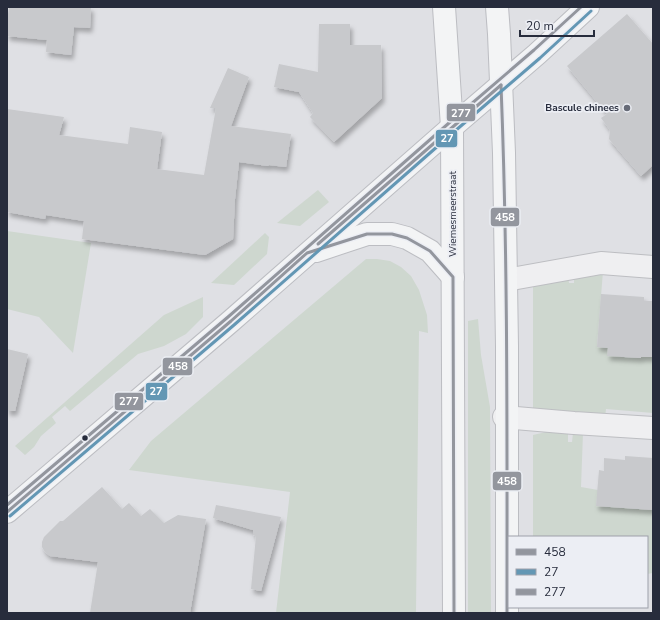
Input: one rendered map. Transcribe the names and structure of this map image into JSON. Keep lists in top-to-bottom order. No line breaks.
{"streets":{"main road":["Wiemesmeerstraat"]},"places":["Bascule chinees"],"lines":["transit line 277","transit line 27","transit line 458"],"legend":["458","27","277"],"scale_bar":"20 m"}
